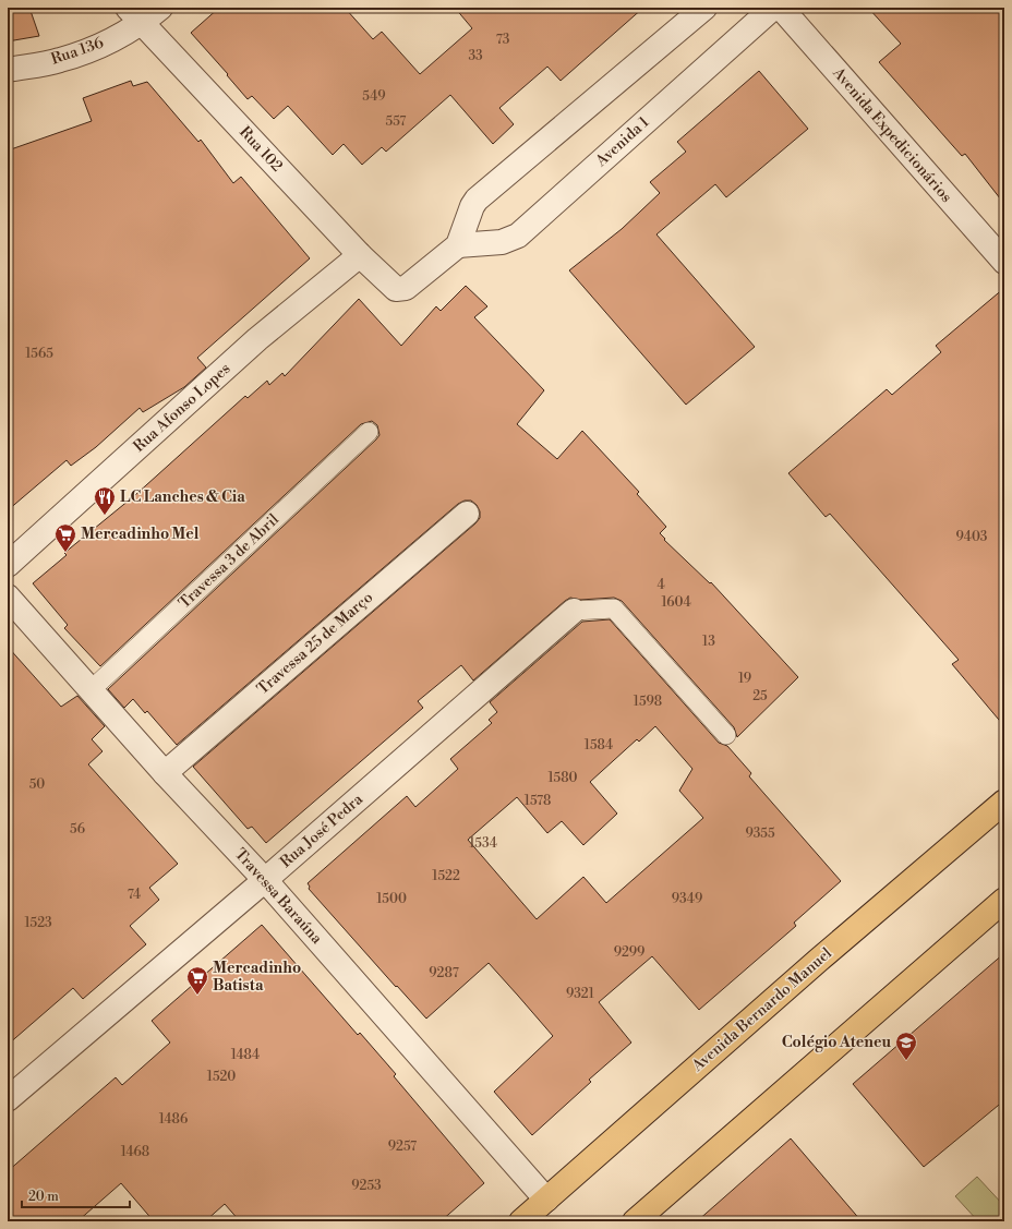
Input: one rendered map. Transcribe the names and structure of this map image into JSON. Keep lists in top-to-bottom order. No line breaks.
{"streets":{"main road":["Avenida Bernardo Manuel"],"street":["Rua 136","Avenida Expedicionários","Avenida 1","Rua 102","Rua Afonso Lopes","Travessa 25 de Março","Rua José Pedra","Travessa Baraúna"],"lane":["Travessa 3 de Abril"]},"crossings":[["Rua 136","Rua 102"],["Avenida 1","Rua 102"],["Rua 102","Rua Afonso Lopes"],["Travessa 3 de Abril","Travessa Baraúna"],["Travessa 25 de Março","Travessa Baraúna"],["Rua José Pedra","Travessa Baraúna"],["Travessa Baraúna","Avenida Bernardo Manuel"]],"places":{"restaurant":["LC Lanches & Cia"],"supermarket":["Mercadinho Mel","Mercadinho Batista"],"school or university":["Colégio Ateneu"]},"house_numbers":["73","33","549","557","1565","9403","4","1604","13","19","25","1598","1584","1580","50","1578","56","9355","1534","1522","74","1500","9349","1523","9299","9287","9321","1484","1520","1486","9257","1468","9253"],"scale_bar":"20 m"}
